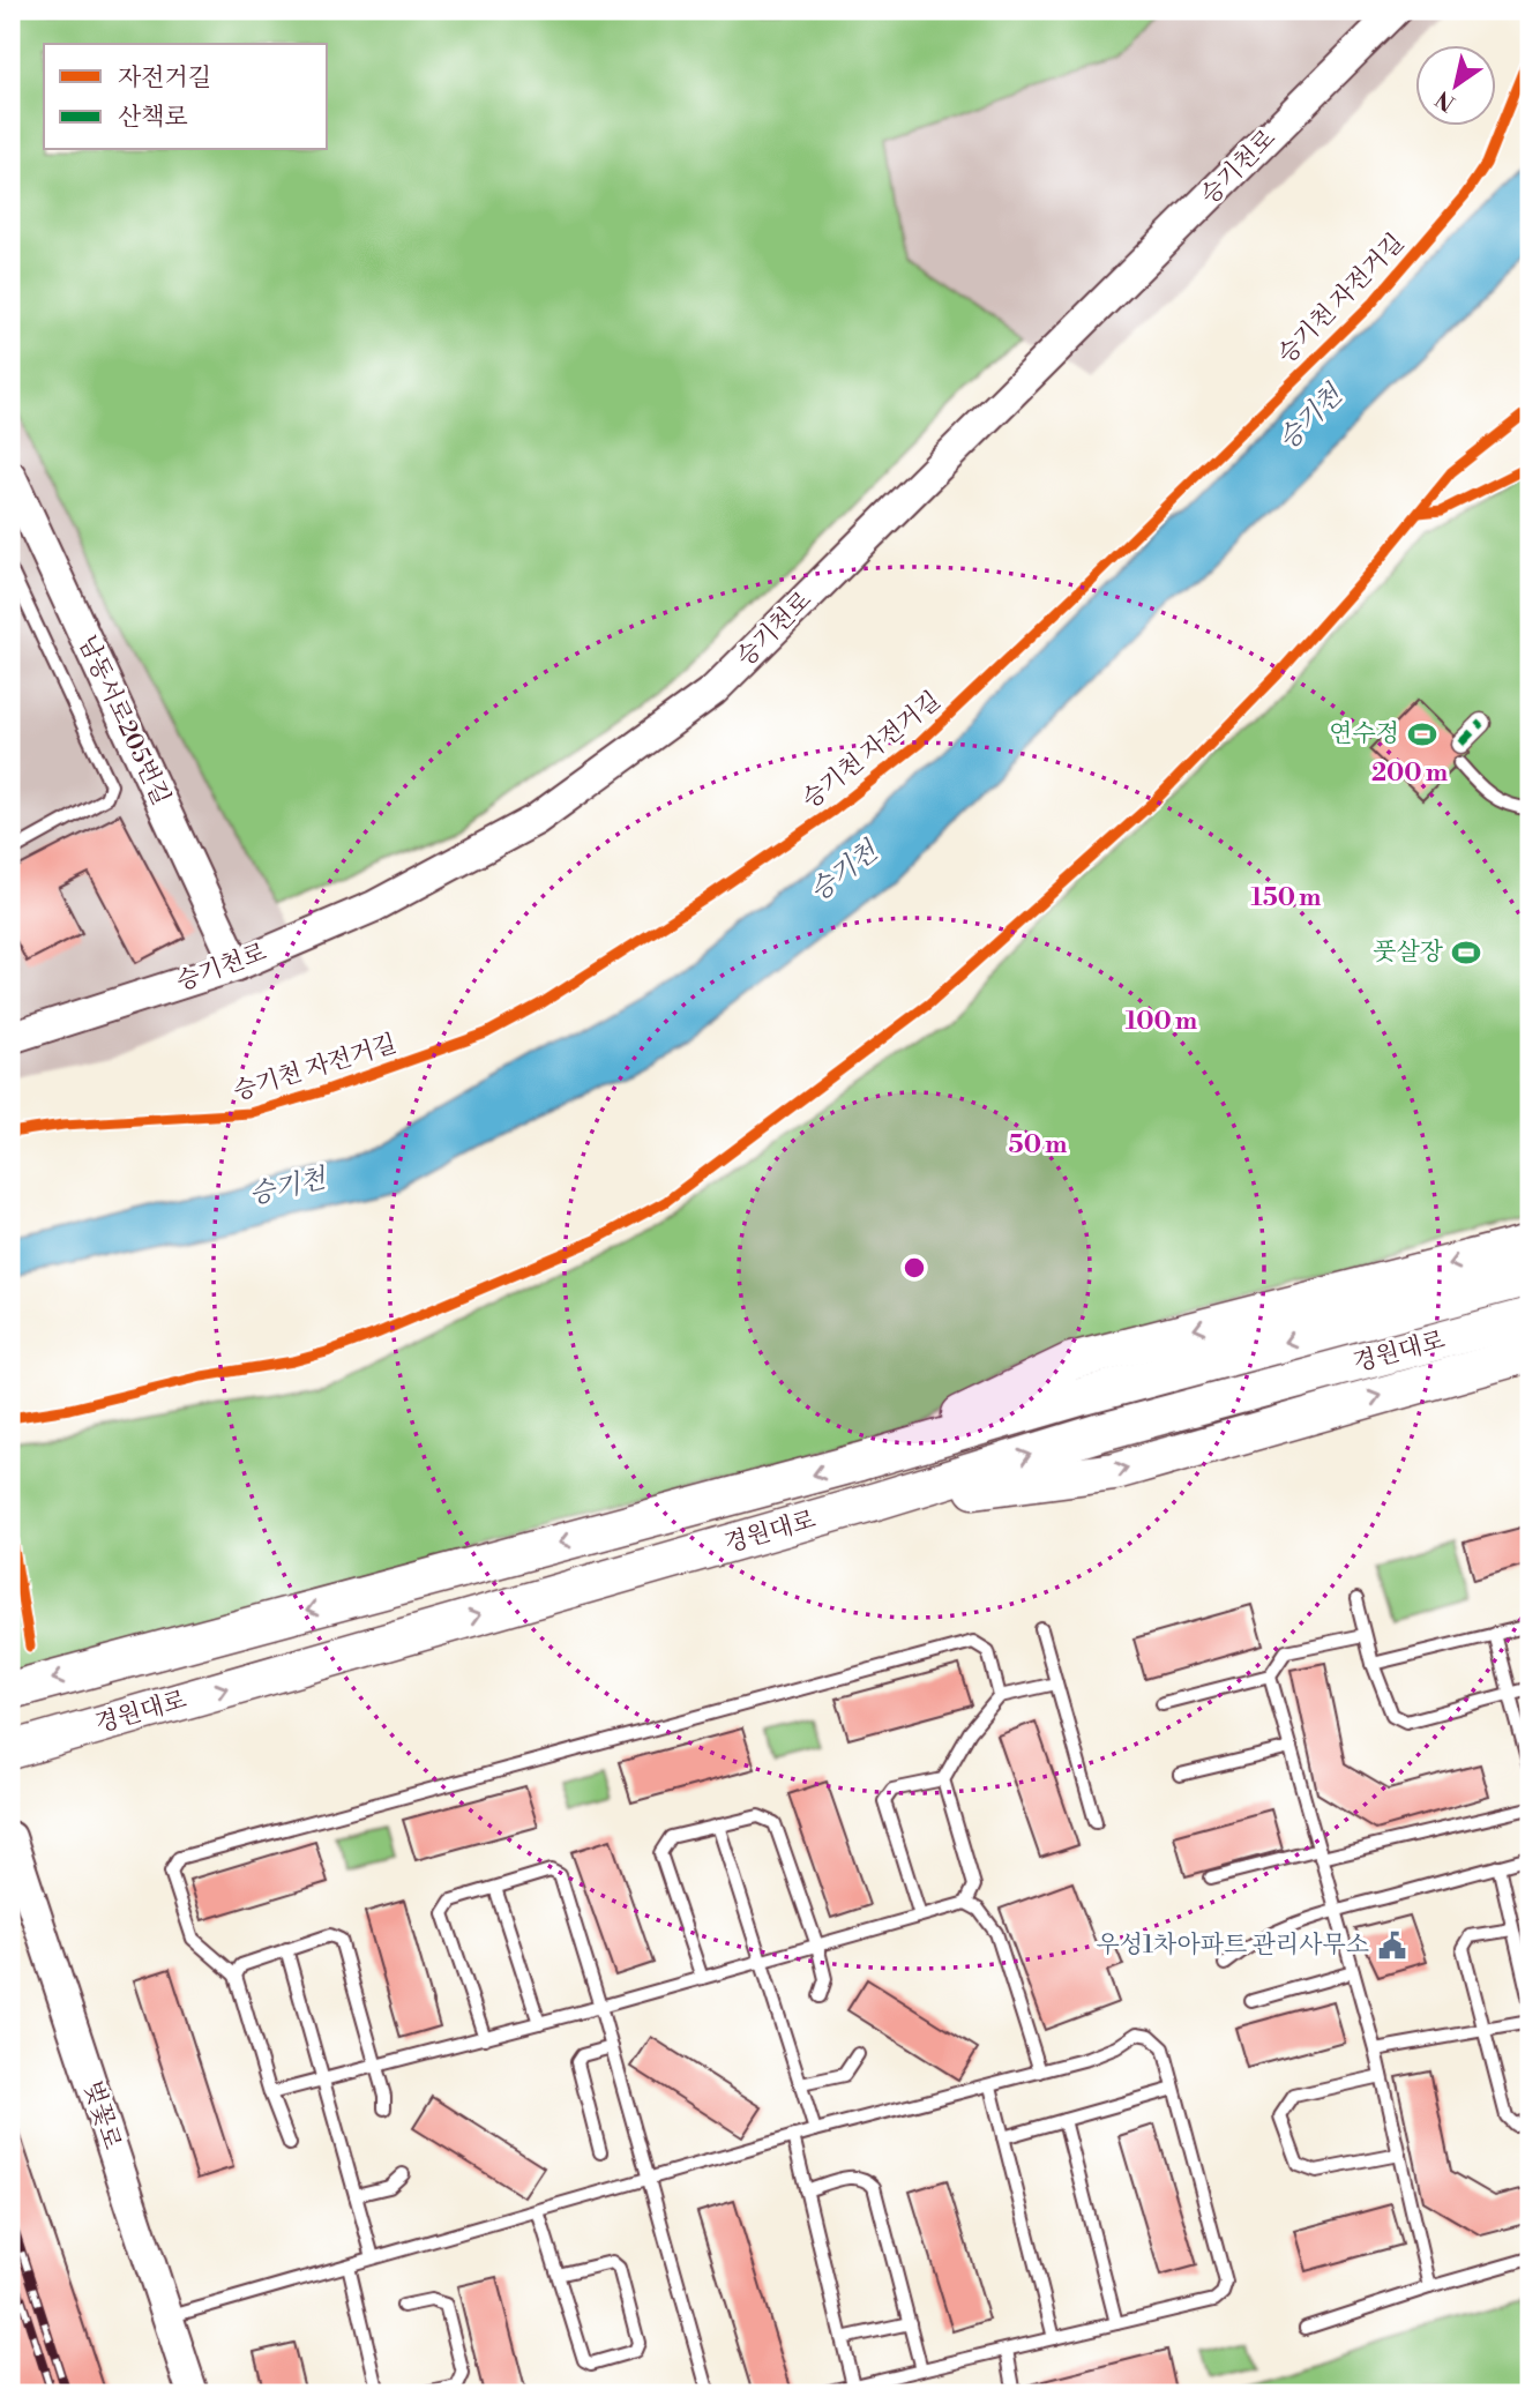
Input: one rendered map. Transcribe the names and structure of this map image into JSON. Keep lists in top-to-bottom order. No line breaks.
{"streets":{"main road":["경원대로"],"street":["승기천로","남동서로205번길","벚꽃로"],"cycle path":["승기천 자전거길"]},"crossings":[["승기천로","남동서로205번길"]],"water":["승기천"],"places":{"sports":["연수정","풋살장"],"public building":["우성1차아파트 관리사무소"]},"legend":["자전거길","산책로"],"north":"bottom left","rings":["200 m","150 m","100 m","50 m"]}
